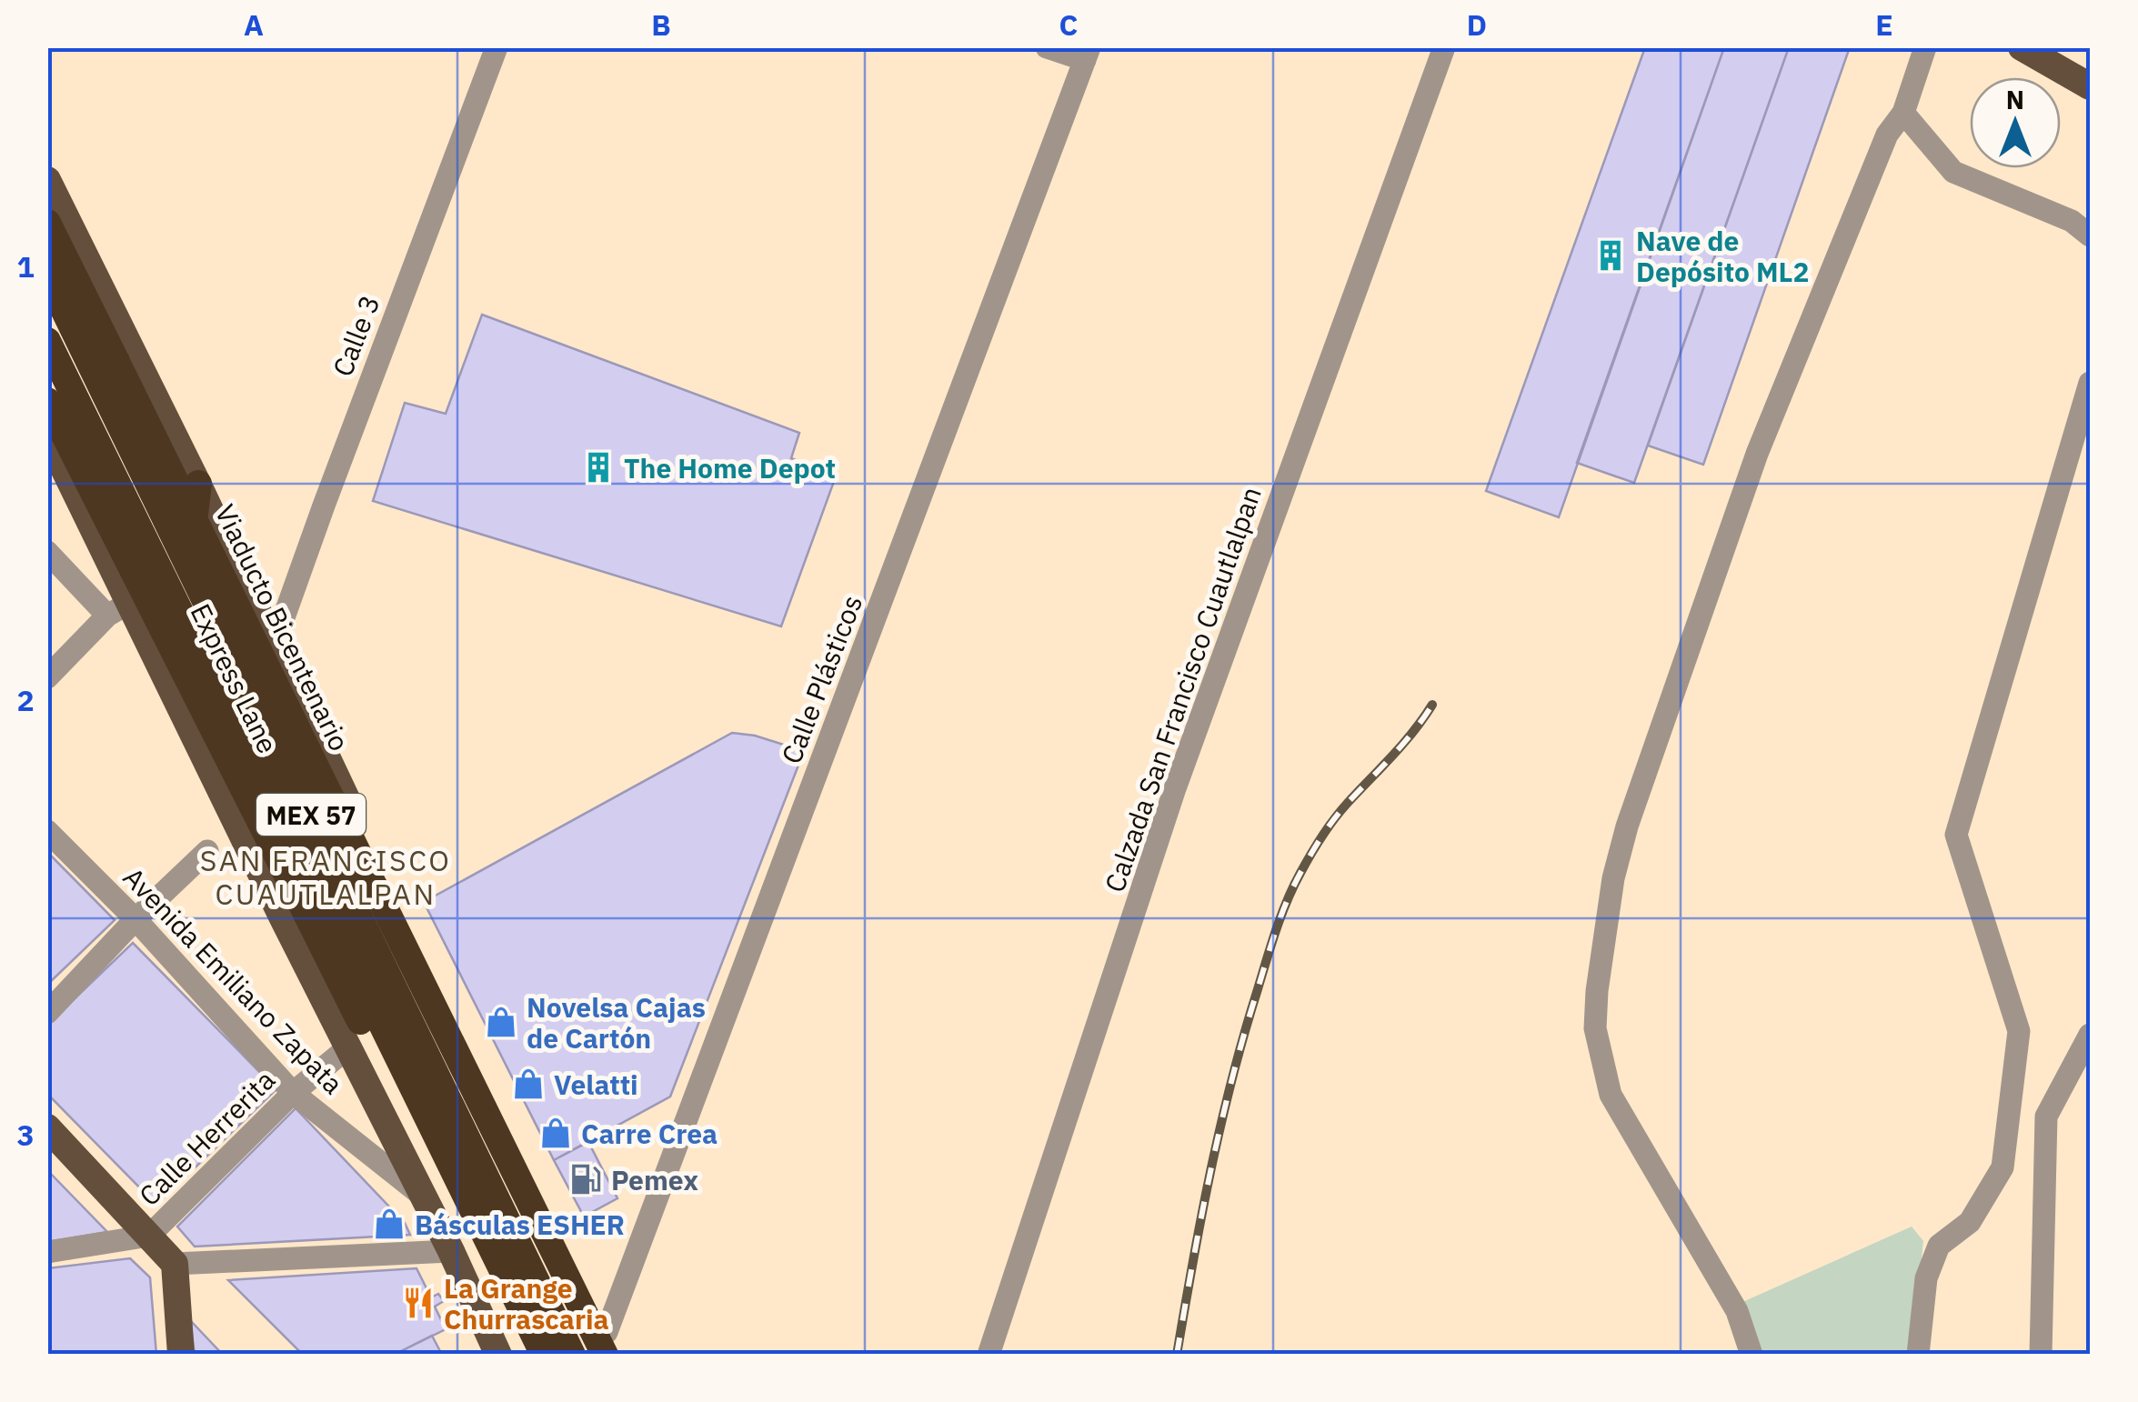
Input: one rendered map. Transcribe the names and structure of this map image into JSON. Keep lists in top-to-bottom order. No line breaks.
{"streets":{"highway":["Viaducto Bicentenario","Express Lane","MEX 57"],"street":["Calle 3","Calle Plásticos","Calzada San Francisco Cuautlalpan","Avenida Emiliano Zapata","Calle Herrerita"]},"crossings":[["Viaducto Bicentenario","Calle Plásticos"],["Avenida Emiliano Zapata","Calle Herrerita"]],"districts":["SAN FRANCISCO CUAUTLALPAN"],"places":{"building":["Nave de Depósito ML2","The Home Depot"],"shop":["Novelsa Cajas de Cartón","Velatti","Carre Crea","Básculas ESHER"],"fuel station":["Pemex"],"restaurant":["La Grange Churrascaria"]},"north":"top","grid":{"columns":["A","B","C","D","E"],"rows":["1","2","3"]}}
